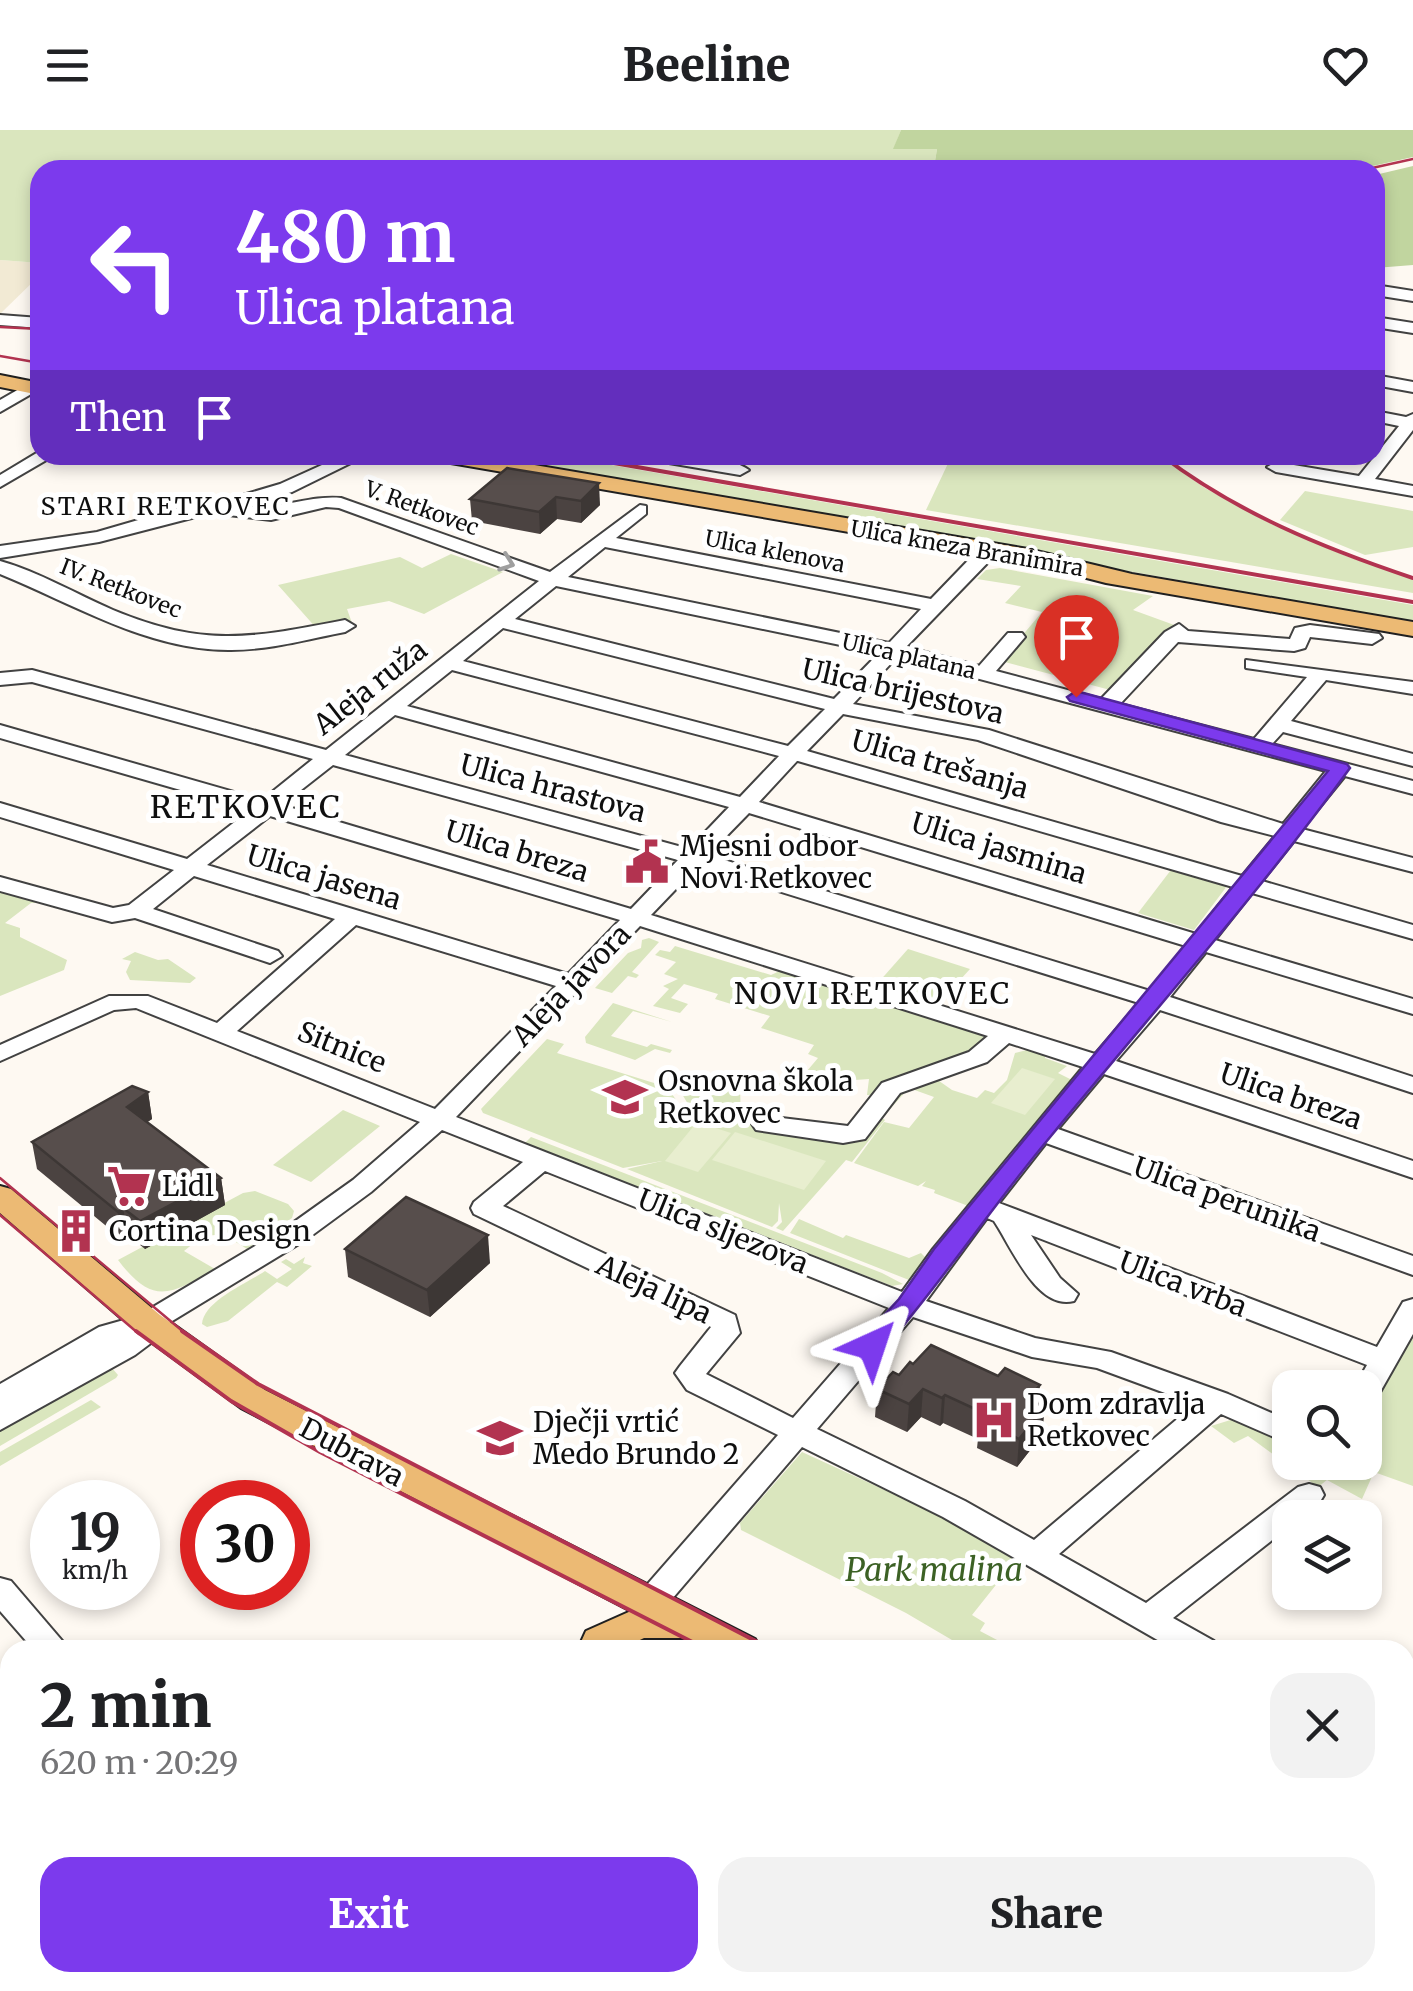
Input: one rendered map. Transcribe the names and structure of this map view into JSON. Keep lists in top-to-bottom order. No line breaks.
{"streets":{"main road":["Ulica kneza Branimira","Dubrava"],"street":["V. Retkovec","Ulica klenova","IV. Retkovec","Ulica platana","Aleja ruža","Ulica brijestova","Ulica trešanja","Ulica hrastova","Ulica jasmina","Ulica breza","Ulica jasena","Aleja javora","Sitnice","Ulica perunika","Ulica sljezova","Ulica vrba","Aleja lipa"]},"crossings":[["V. Retkovec","Ulica platana"],["V. Retkovec","Aleja ruža"],["Ulica kneza Branimira","Aleja javora"],["Ulica klenova","Aleja ruža"],["Ulica klenova","Aleja javora"],["Ulica platana","Aleja ruža"],["Ulica platana","Aleja javora"],["Aleja ruža","Ulica brijestova"],["Aleja ruža","Ulica trešanja"],["Aleja ruža","Ulica hrastova"],["Aleja ruža","Ulica jasmina"],["Aleja ruža","Ulica breza"],["Aleja ruža","Ulica jasena"],["Ulica brijestova","Aleja javora"],["Ulica trešanja","Aleja javora"],["Ulica hrastova","Aleja javora"],["Ulica jasmina","Aleja javora"],["Ulica breza","Aleja javora"],["Ulica jasena","Aleja javora"],["Aleja javora","Sitnice"],["Aleja javora","Ulica sljezova"],["Aleja javora","Dubrava"],["Sitnice","Ulica sljezova"],["Ulica sljezova","Aleja lipa"]],"one_way":["V. Retkovec"],"districts":["STARI RETKOVEC","RETKOVEC","NOVI RETKOVEC"],"parks":["Park malina"],"places":{"public building":["Mjesni odbor Novi Retkovec"],"school or university":["Osnovna škola Retkovec","Dječji vrtić Medo Brundo 2"],"supermarket":["Lidl"],"building":["Cortina Design"],"hospital":["Dom zdravlja Retkovec"]},"page":{"header":"Beeline","turn":["480 m","Ulica platana"],"then":"Then","speed":"19 km/h","limit":"30","heading":["2 min","620 m · 20:29"],"buttons":["Exit","Share"]}}
